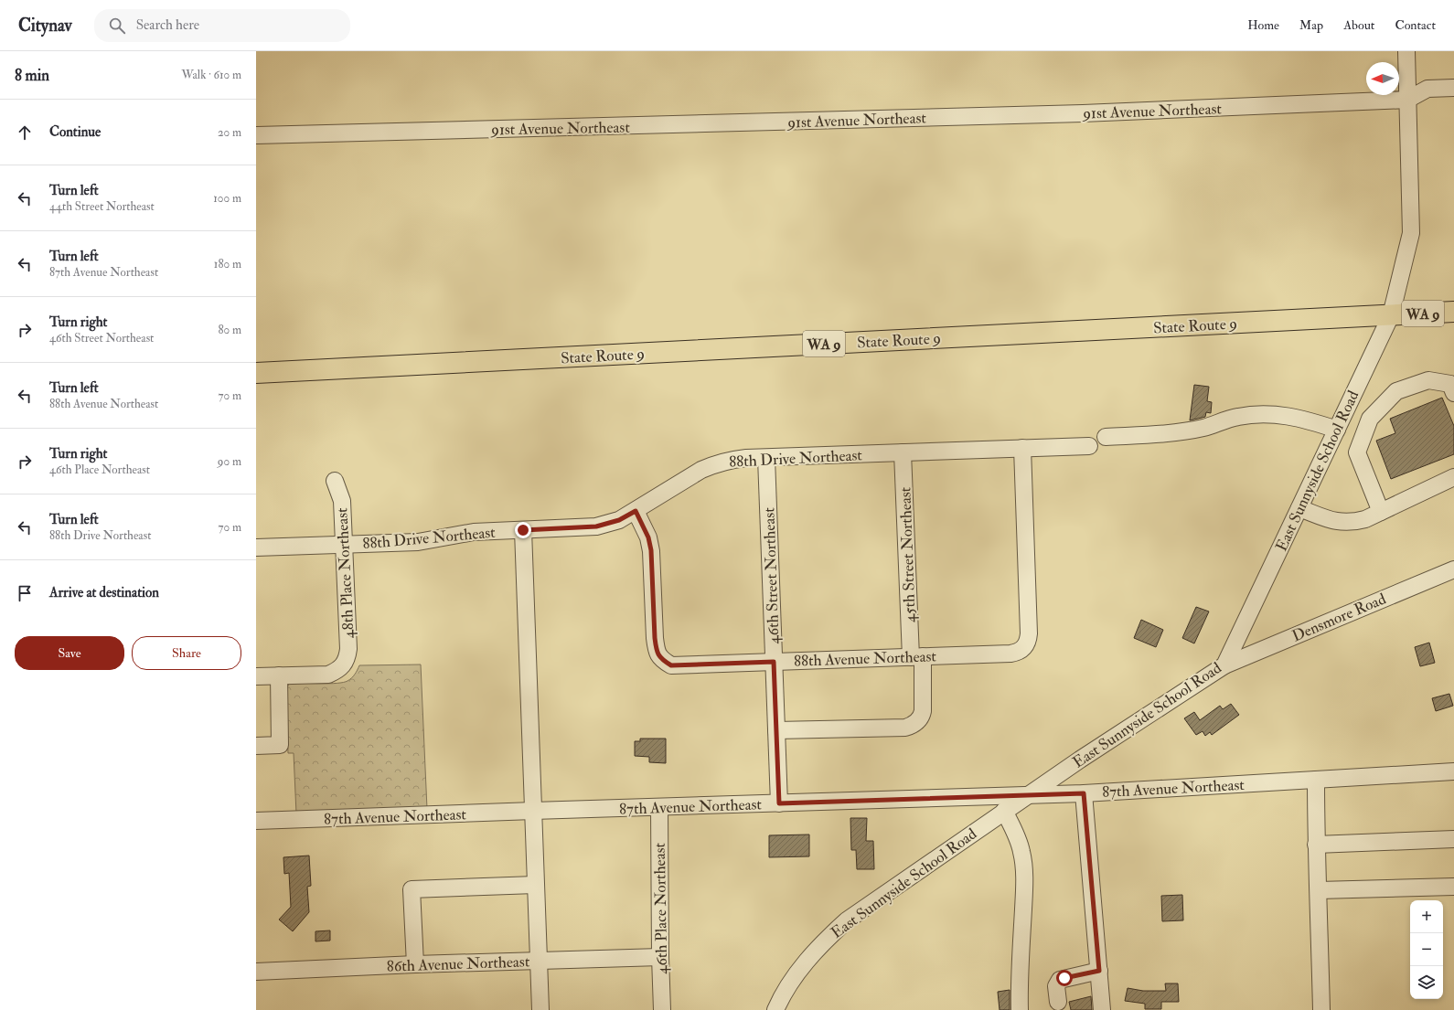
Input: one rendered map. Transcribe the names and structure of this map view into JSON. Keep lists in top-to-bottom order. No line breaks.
{"streets":{"main road":["WA 9","State Route 9"],"street":["91st Avenue Northeast","88th Drive Northeast","East Sunnyside School Road","45th Street Northeast","48th Place Northeast","46th Street Northeast","Densmore Road","88th Avenue Northeast","87th Avenue Northeast","46th Place Northeast","86th Avenue Northeast"]},"crossings":[["91st Avenue Northeast","East Sunnyside School Road"],["State Route 9","East Sunnyside School Road"],["88th Drive Northeast","45th Street Northeast"],["88th Drive Northeast","48th Place Northeast"],["88th Drive Northeast","46th Street Northeast"],["88th Drive Northeast","88th Avenue Northeast"],["East Sunnyside School Road","Densmore Road"],["East Sunnyside School Road","87th Avenue Northeast"],["45th Street Northeast","46th Street Northeast"],["45th Street Northeast","88th Avenue Northeast"],["46th Street Northeast","88th Avenue Northeast"],["46th Street Northeast","87th Avenue Northeast"],["87th Avenue Northeast","46th Place Northeast"],["46th Place Northeast","86th Avenue Northeast"]],"north":"left","page":{"header":"Citynav","search":"Search here","nav":["Home","Map","About","Contact"],"heading":["8 min","Walk · 610 m"],"list":[["Continue","20 m"],["Turn left","44th Street Northeast","100 m"],["Turn left","87th Avenue Northeast","180 m"],["Turn right","46th Street Northeast","80 m"],["Turn left","88th Avenue Northeast","70 m"],["Turn right","46th Place Northeast","90 m"],["Turn left","88th Drive Northeast","70 m"],"Arrive at destination"],"buttons":["Save","Share"],"map_buttons":["+","−"]}}
